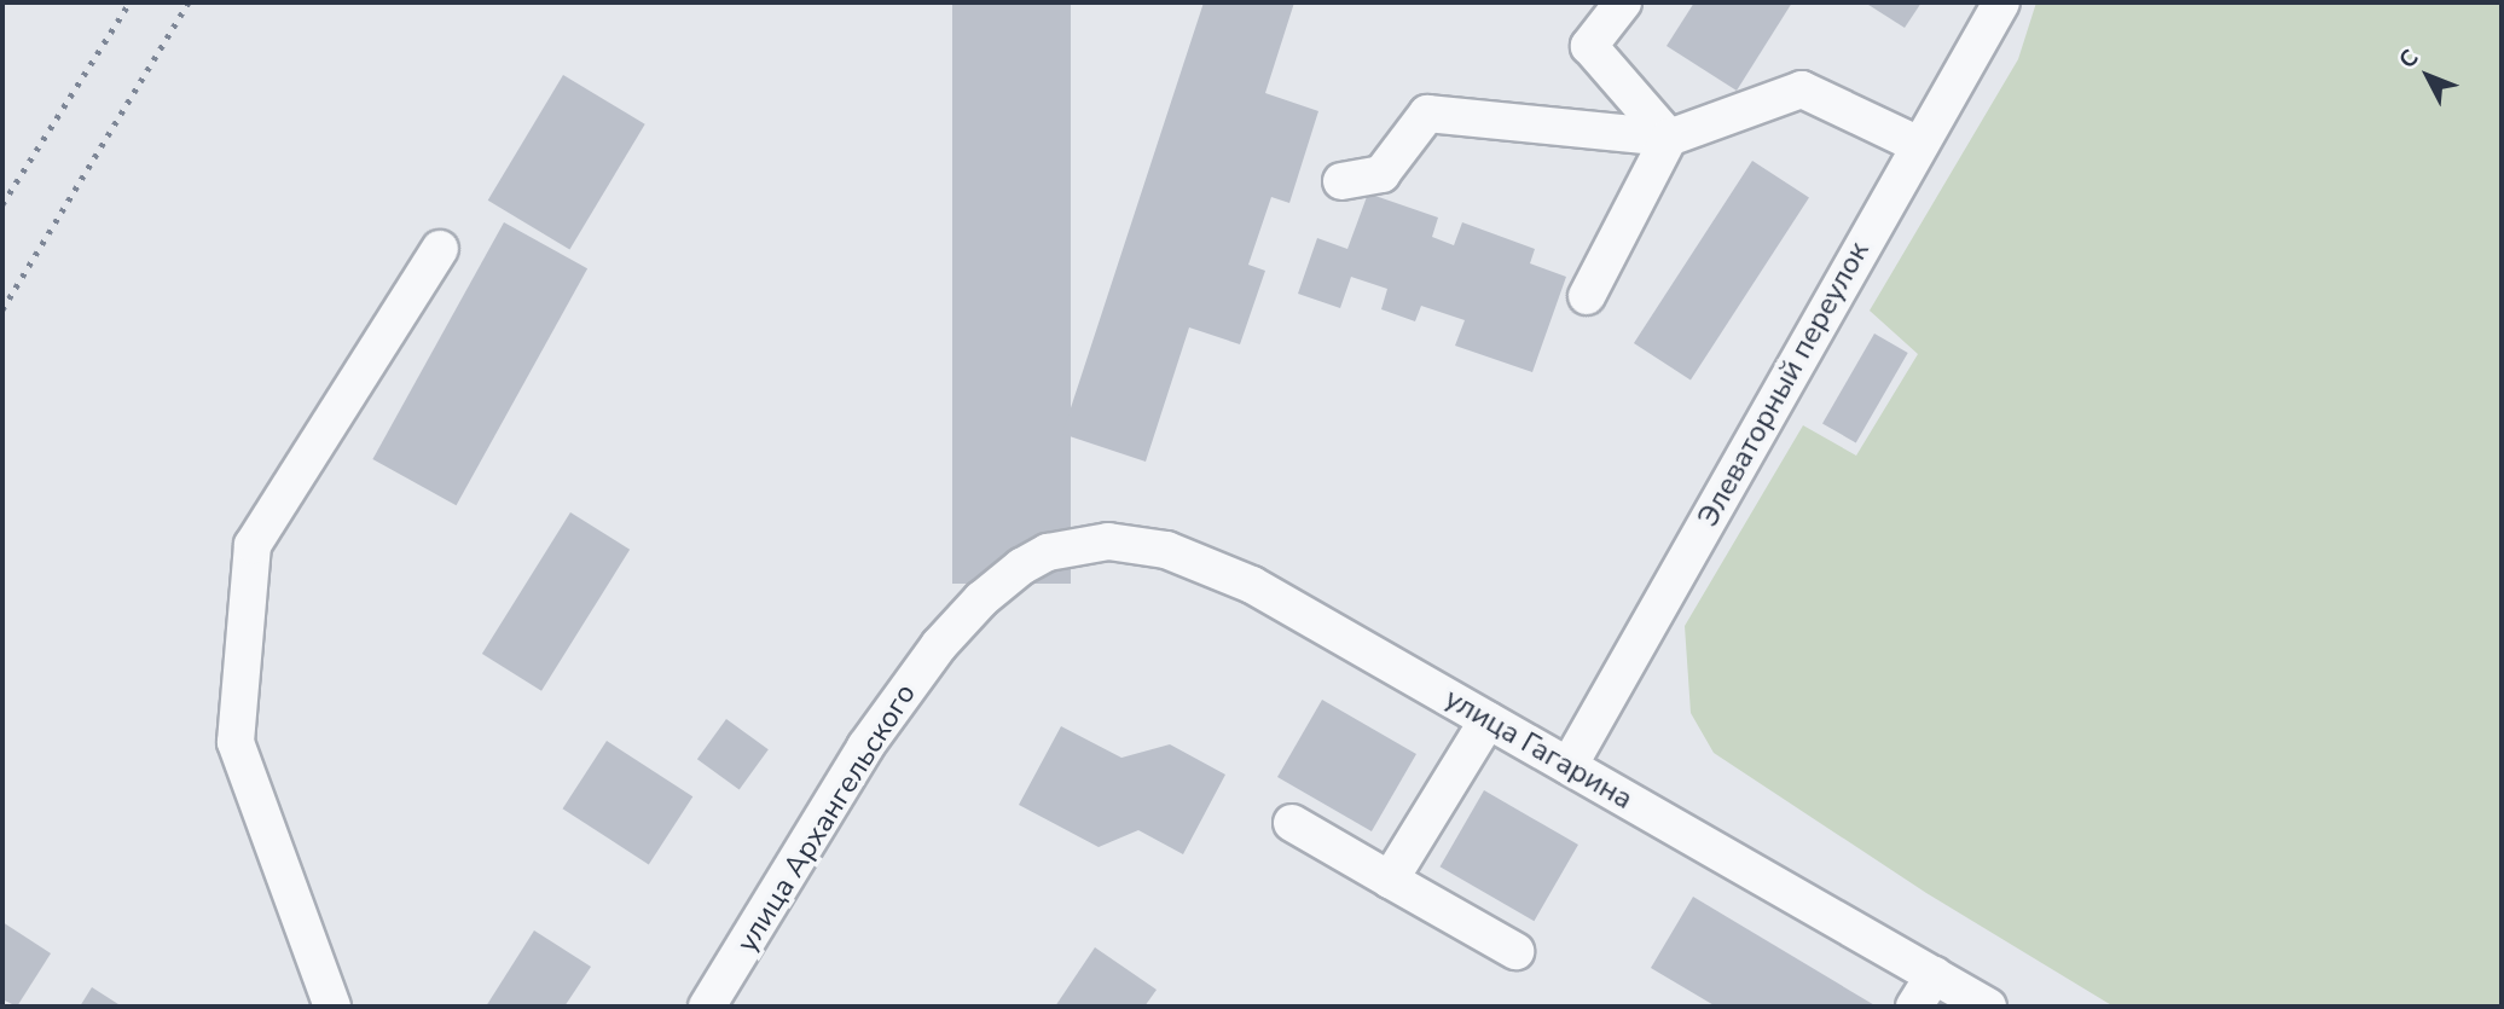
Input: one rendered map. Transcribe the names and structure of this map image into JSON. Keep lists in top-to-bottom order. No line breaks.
{"streets":{"street":["Элеваторный переулок","улица Гагарина","улица Архангельского"]},"crossings":[["Элеваторный переулок","улица Гагарина"],["улица Гагарина","улица Архангельского"]],"north":"top left"}
